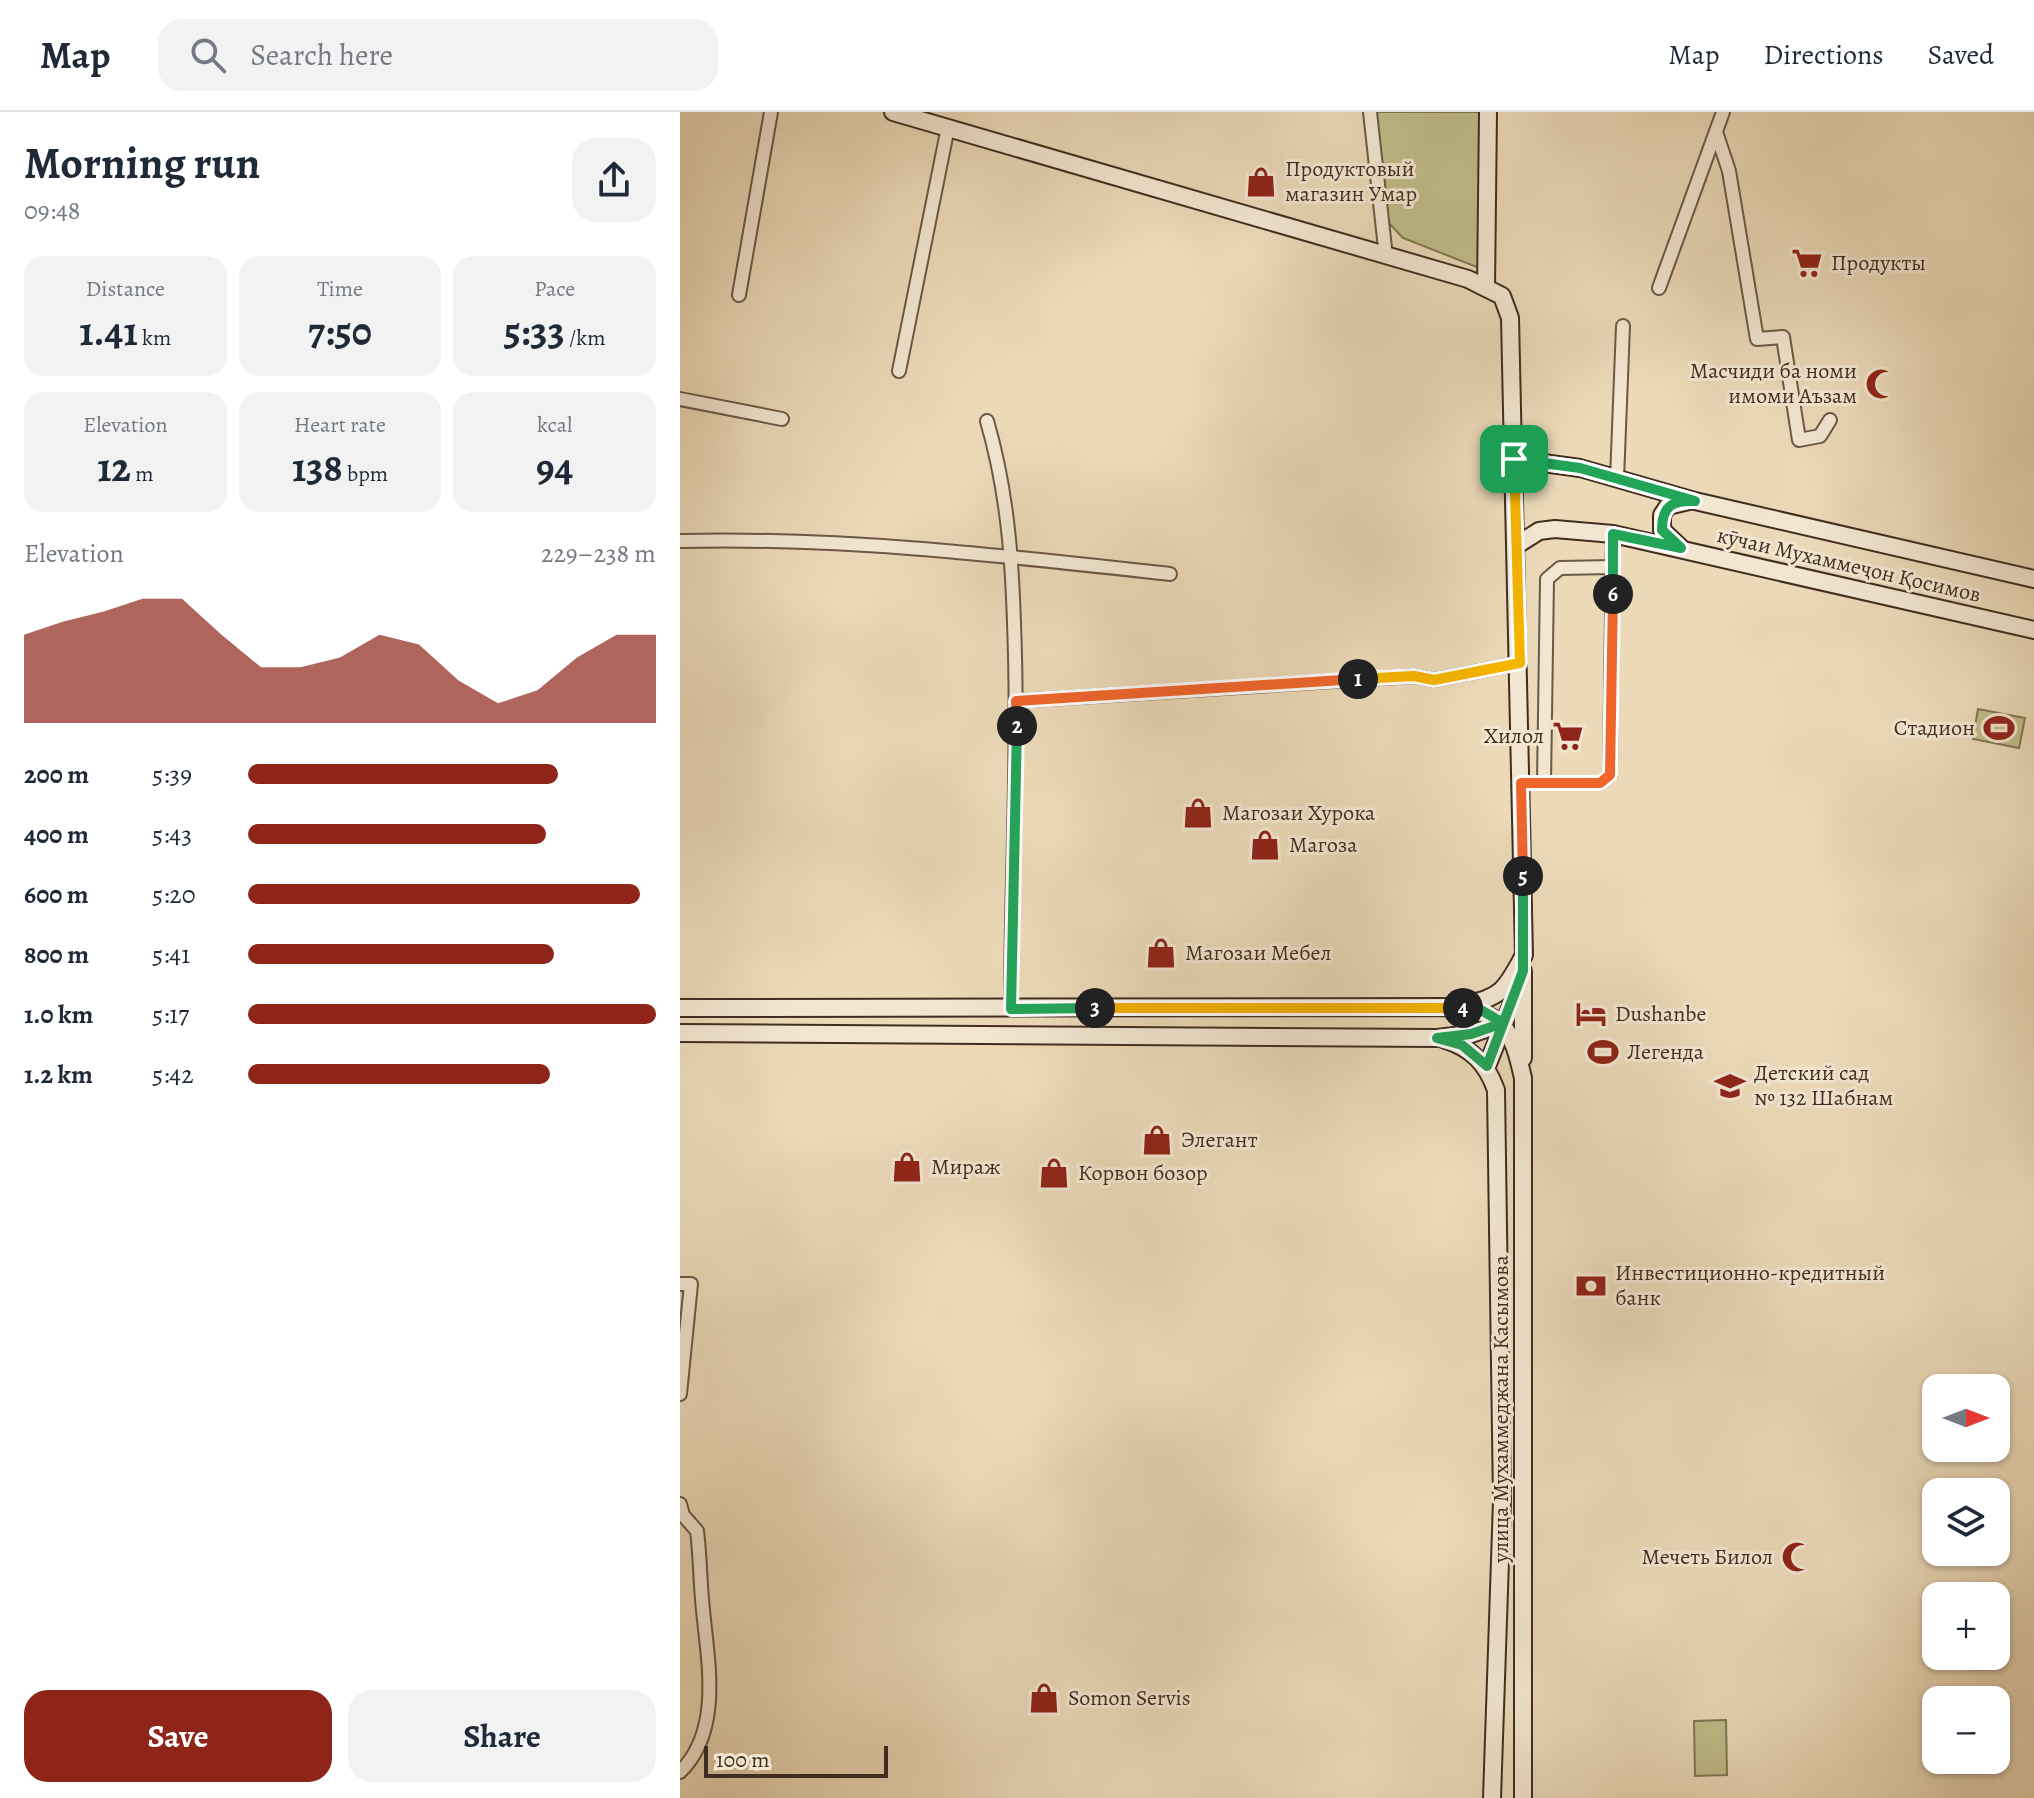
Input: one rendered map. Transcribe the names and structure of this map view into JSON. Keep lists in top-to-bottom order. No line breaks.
{"streets":{"main road":["кӯчаи Мухаммеҷон Қосимов","улица Мухаммеджана Касымова"]},"places":{"shop":["Продуктовый магазин Умар","Магозаи Хурока","Магоза","Магозаи Мебел","Элегант","Мираж","Корвон бозор","Somon Servis"],"supermarket":["Продукты","Хилол"],"mosque":["Масчиди ба номи имоми Аъзам","Мечеть Билол"],"sports":["Стадион","Легенда"],"hotel":["Dushanbe"],"school or university":["Детский сад № 132 Шабнам"],"bank":["Инвестиционно-кредитный банк"]},"scale_bar":"100 m","north":"right","page":{"header":"Map","search":"Search here","nav":["Map","Directions","Saved"],"heading":["Morning run","09:48"],"stats":[["Distance","1.41 km"],["Time","7:50"],["Pace","5:33 /km"],["Elevation","12 m"],["Heart rate","138 bpm"],["kcal","94"]],"chart":["Elevation","229–238 m"],"pins":["6","1","2","5","3","4"],"list":[{"name":"200 m","note":"5:39"},{"name":"400 m","note":"5:43"},{"name":"600 m","note":"5:20"},{"name":"800 m","note":"5:41"},{"name":"1.0 km","note":"5:17"},{"name":"1.2 km","note":"5:42"}],"map_buttons":["+","−"],"buttons":["Save","Share"],"scale":"100 m"}}
